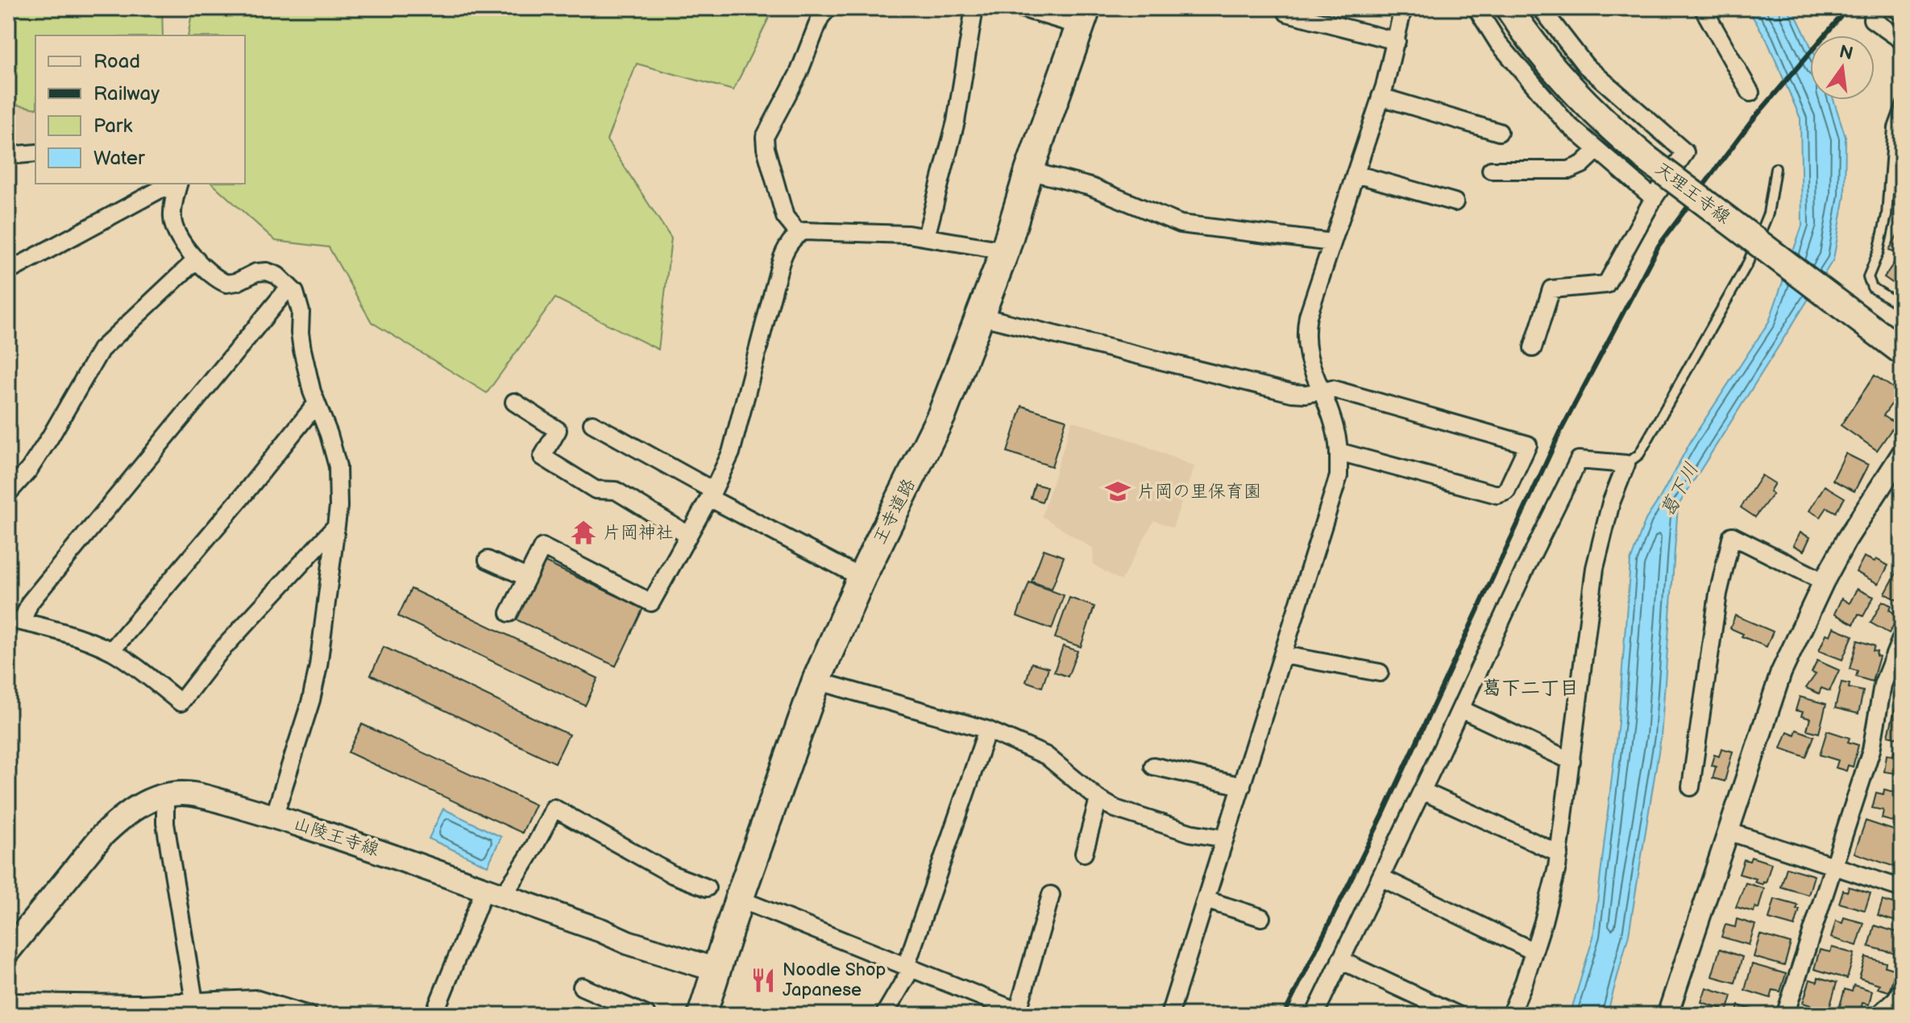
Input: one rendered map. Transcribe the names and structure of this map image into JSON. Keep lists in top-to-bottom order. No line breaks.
{"streets":{"highway":["王寺道路"],"main road":["天理王寺線","山陵王寺線"]},"crossings":[["王寺道路","山陵王寺線"]],"districts":["葛下二丁目"],"water":["葛下川"],"places":{"school or university":["片岡の里保育園"],"temple":["片岡神社"],"restaurant":["Noodle Shop Japanese"]},"legend":["Road","Railway","Park","Water"],"north":"top"}
